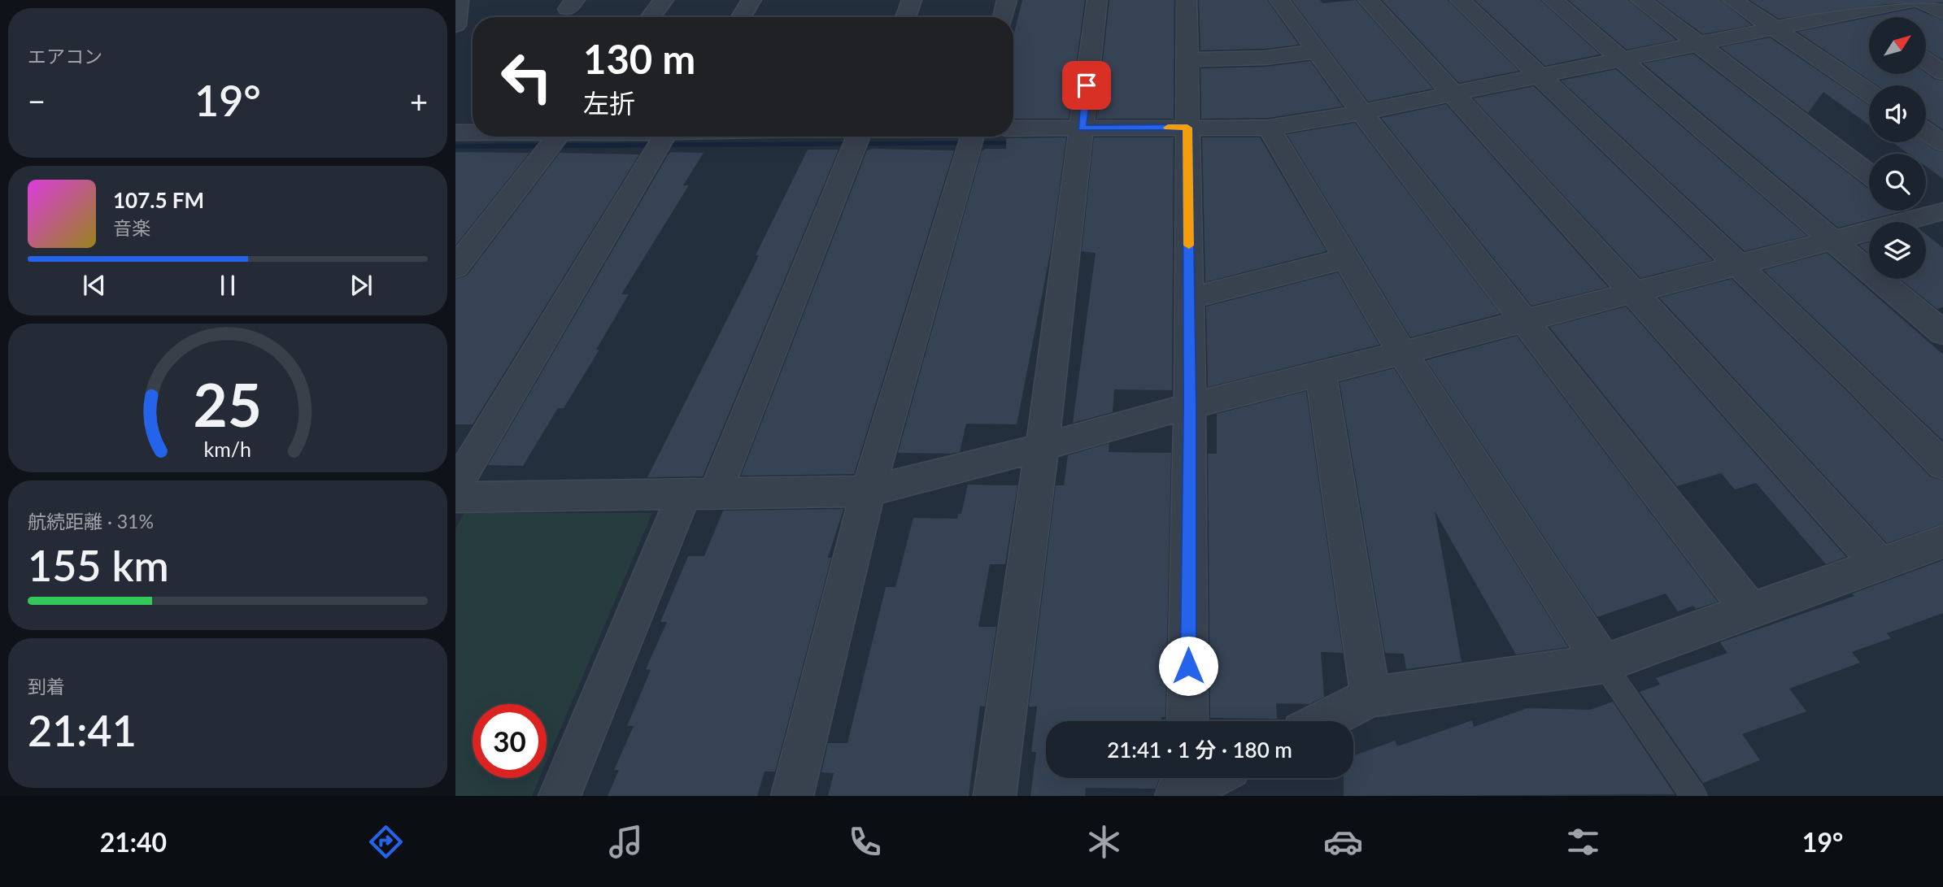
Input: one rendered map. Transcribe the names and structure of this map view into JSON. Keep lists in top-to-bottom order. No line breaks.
{"north":"top right","page":{"tile":["エアコン",["航続距離 · 31%","155 km"],["到着","21:41"]],"turn":["130 m","左折"],"heat":["−","19°","+"],"song":["107.5 FM","音楽"],"limit":"30","trip":"21:41 · 1 分 · 180 m","tabs":["21:40","19°"],"gauge":["25","km/h"]}}
